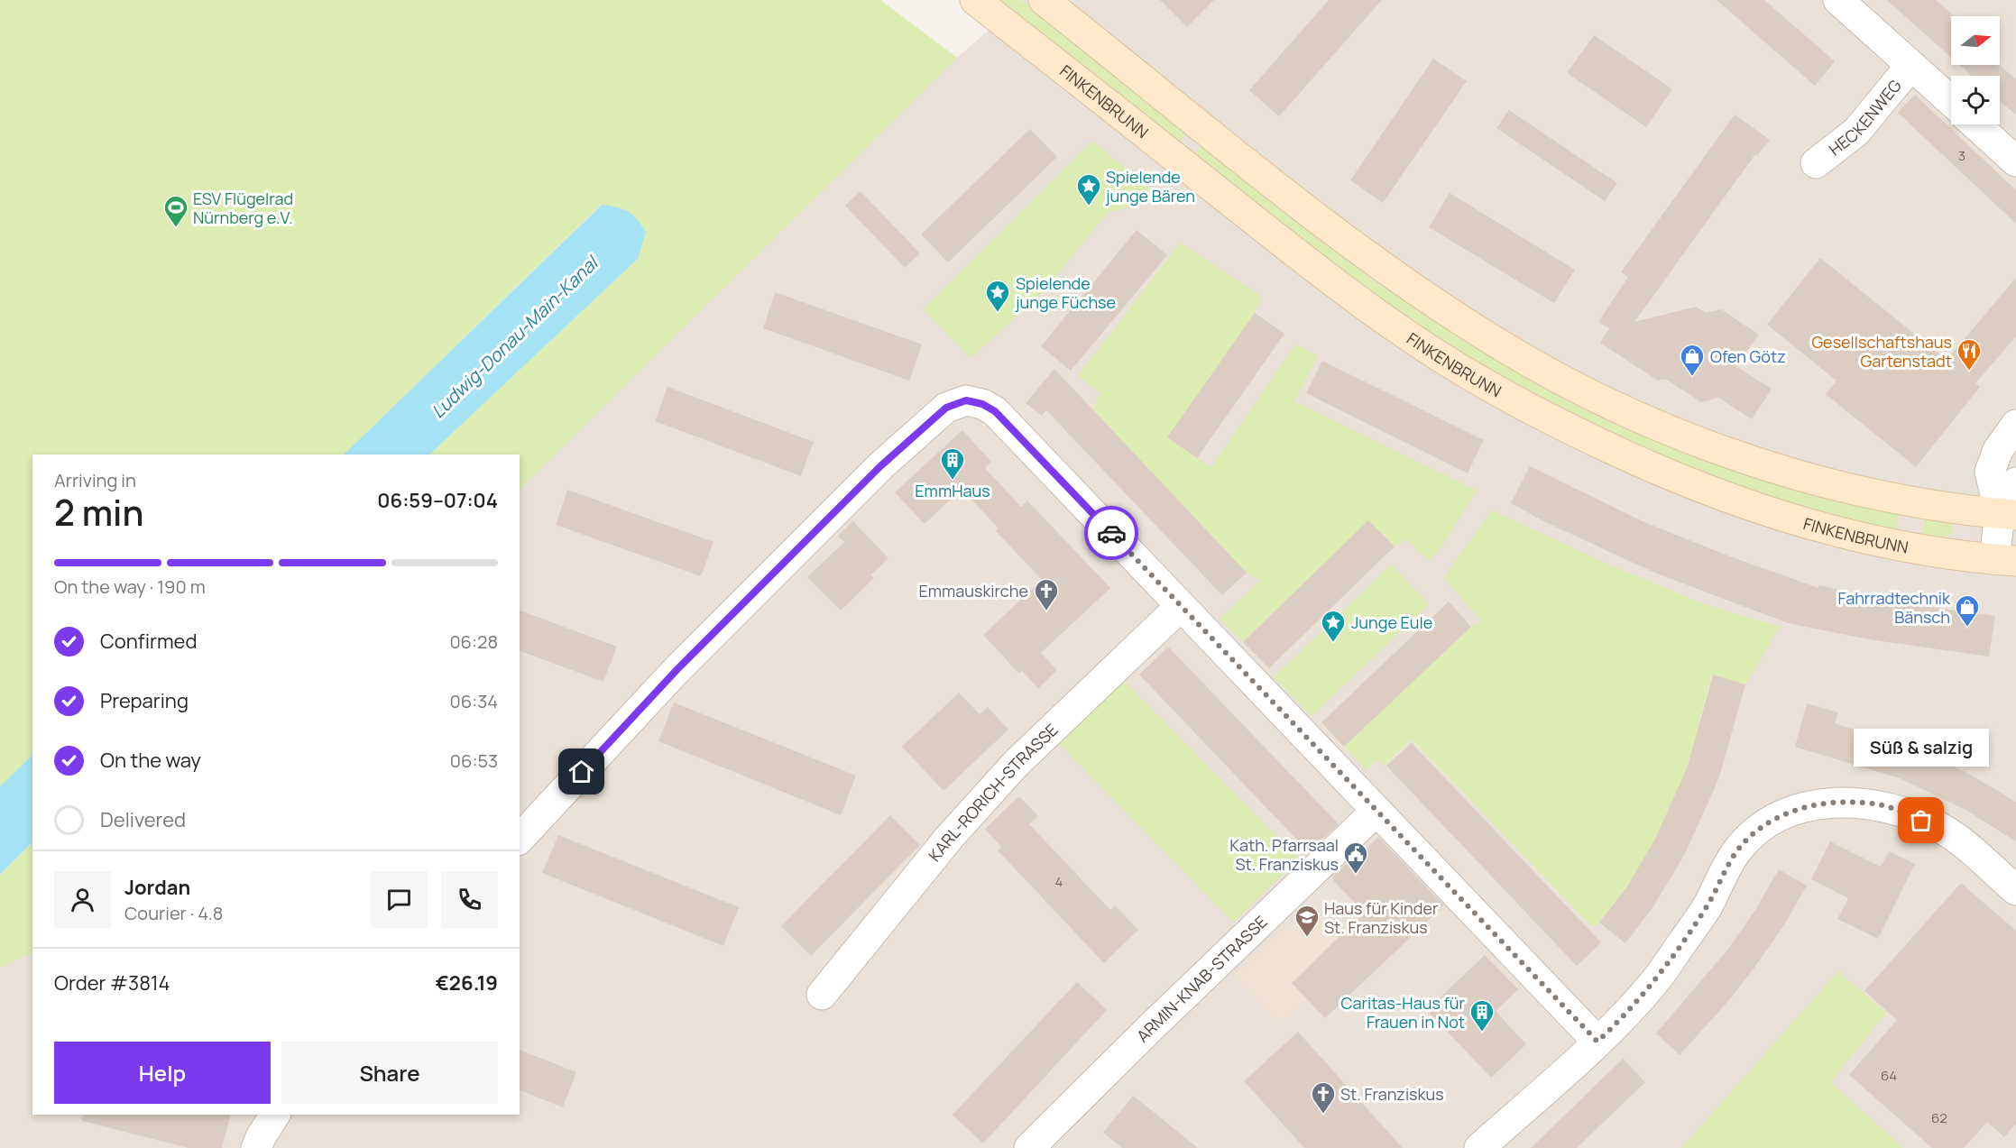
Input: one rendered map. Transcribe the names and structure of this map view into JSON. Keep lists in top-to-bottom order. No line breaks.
{"streets":{"main road":["FINKENBRUNN"],"street":["HECKENWEG","KARL-RORICH-STRASSE","ARMIN-KNAB-STRASSE"]},"water":["Ludwig-Donau-Main-Kanal"],"places":{"place":["Spielende junge Bären","Spielende junge Füchse","Junge Eule"],"sports":["ESV Flügelrad Nürnberg e.V."],"restaurant":["Gesellschaftshaus Gartenstadt"],"shop":["Ofen Götz","Fahrradtechnik Bänsch"],"building":["EmmHaus","Caritas-Haus für Frauen in Not"],"church":["Emmauskirche","St. Franziskus"],"other":["Süß & salzig"],"public building":["Kath. Pfarrsaal St. Franziskus"],"school or university":["Haus für Kinder St. Franziskus"]},"house_numbers":["3","4","64","62"],"north":"right","page":{"heading":["2 min","Arriving in","06:59–07:04"],"panel":["Jordan","Courier · 4.8","Order #3814","€26.19"],"bar":"On the way · 190 m","list":[["Confirmed","06:28"],["Preparing","06:34"],["On the way","06:53"],"Delivered"],"bubble":"Süß & salzig","buttons":["Help","Share"]}}
